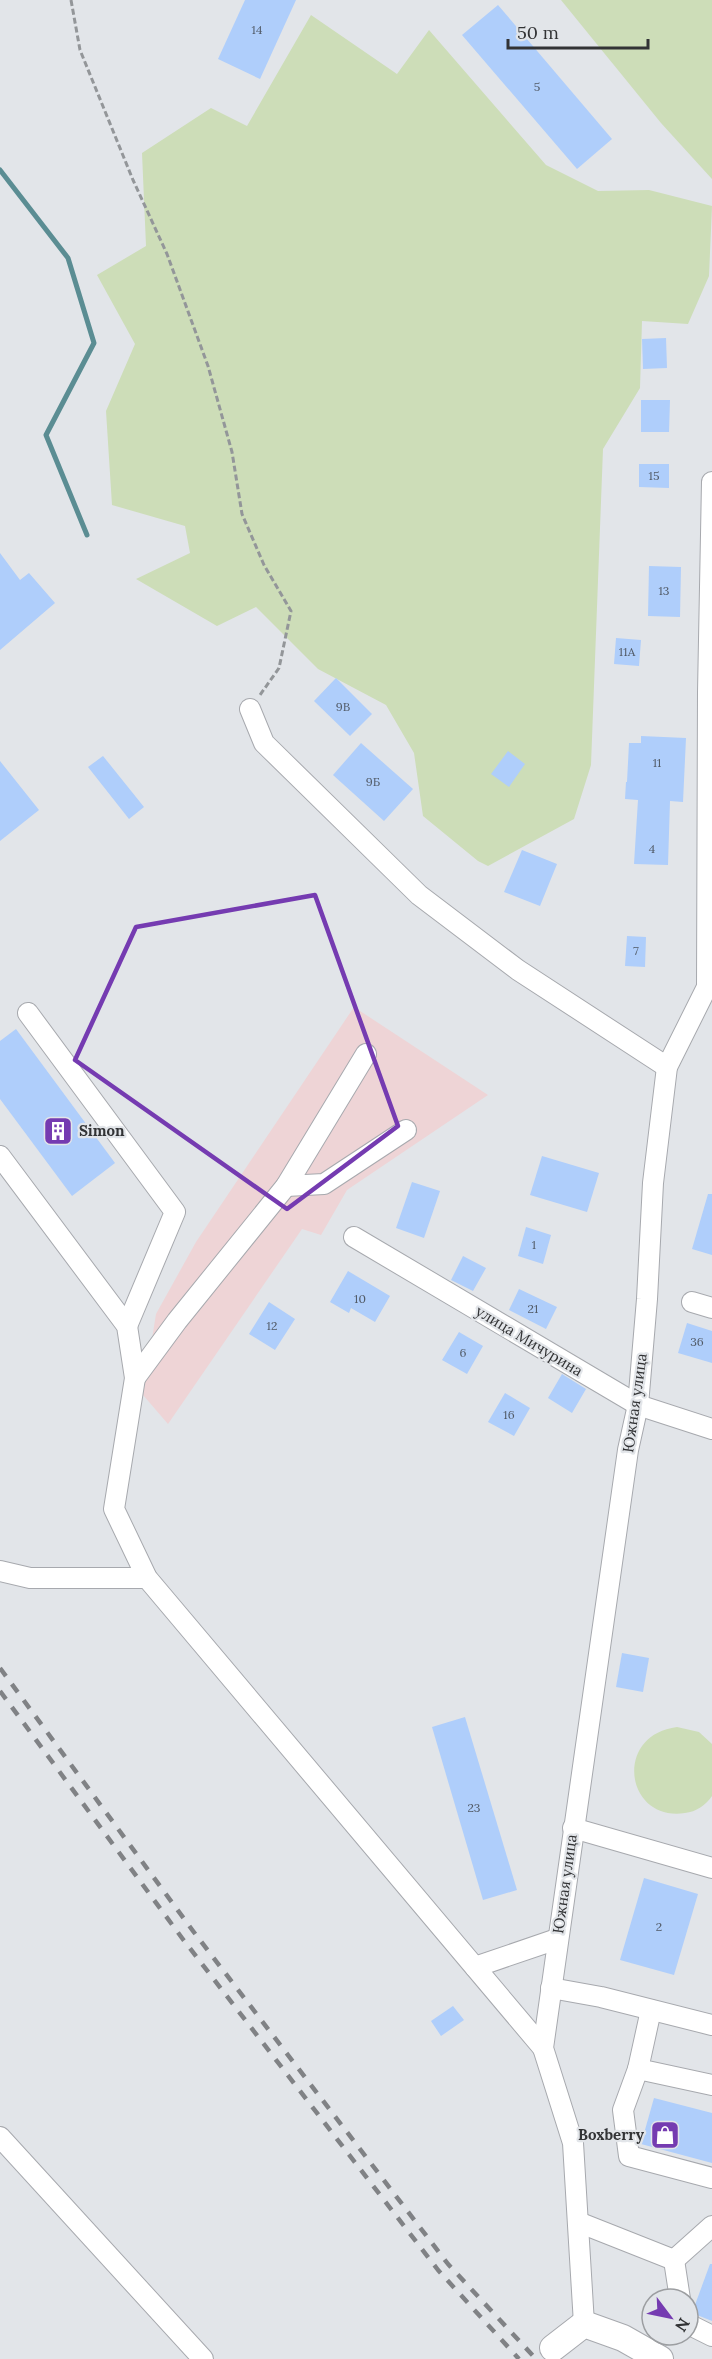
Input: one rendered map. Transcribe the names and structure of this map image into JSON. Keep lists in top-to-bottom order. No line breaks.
{"streets":{"street":["улица Мичурина","Южная улица"]},"crossings":[["улица Мичурина","Южная улица"]],"places":{"building":["Simon"],"shop":["Boxberry"]},"house_numbers":["14","5","15","13","11А","9В","11","9Б","4","7","1","10","21","12","36","6","16","23","2"],"scale_bar":"50 m","north":"bottom right"}
